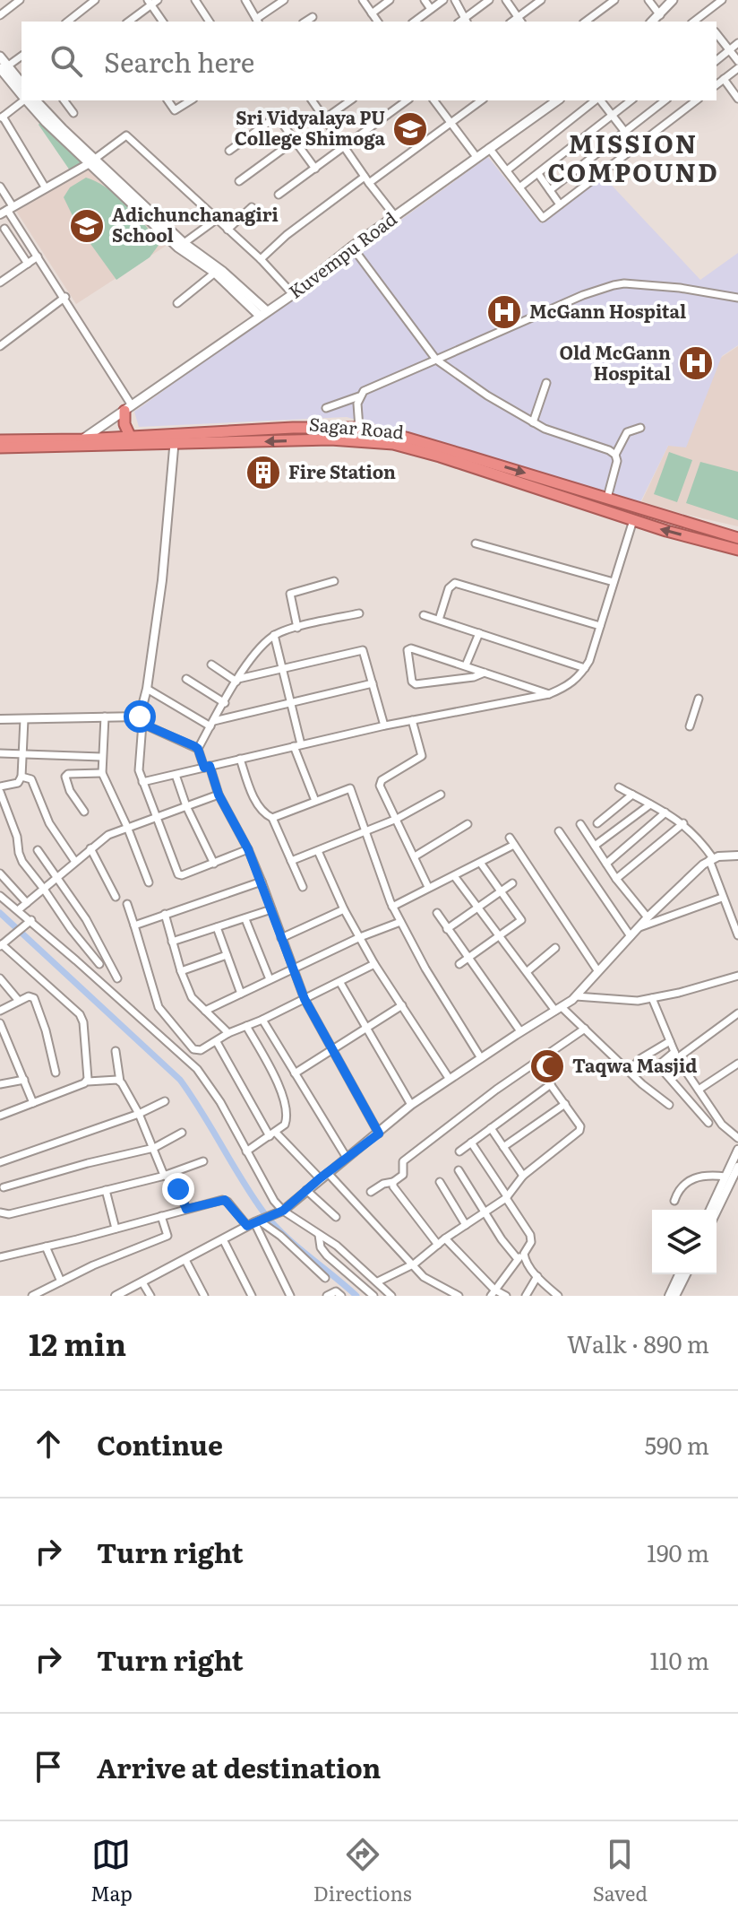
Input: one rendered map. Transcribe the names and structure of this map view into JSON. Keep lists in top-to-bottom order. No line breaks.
{"streets":{"highway":["Sagar Road"],"main road":["Kuvempu Road"]},"crossings":[["Kuvempu Road","Sagar Road"]],"districts":["MISSION COMPOUND"],"places":{"school or university":["Sri Vidyalaya PU College Shimoga","Adichunchanagiri School"],"hospital":["McGann Hospital","Old McGann Hospital"],"building":["Fire Station"],"mosque":["Taqwa Masjid"]},"page":{"search":"Search here","heading":["12 min","Walk · 890 m"],"list":[["Continue","590 m"],["Turn right","190 m"],["Turn right","110 m"],"Arrive at destination"],"nav":["Map","Directions","Saved"]}}
